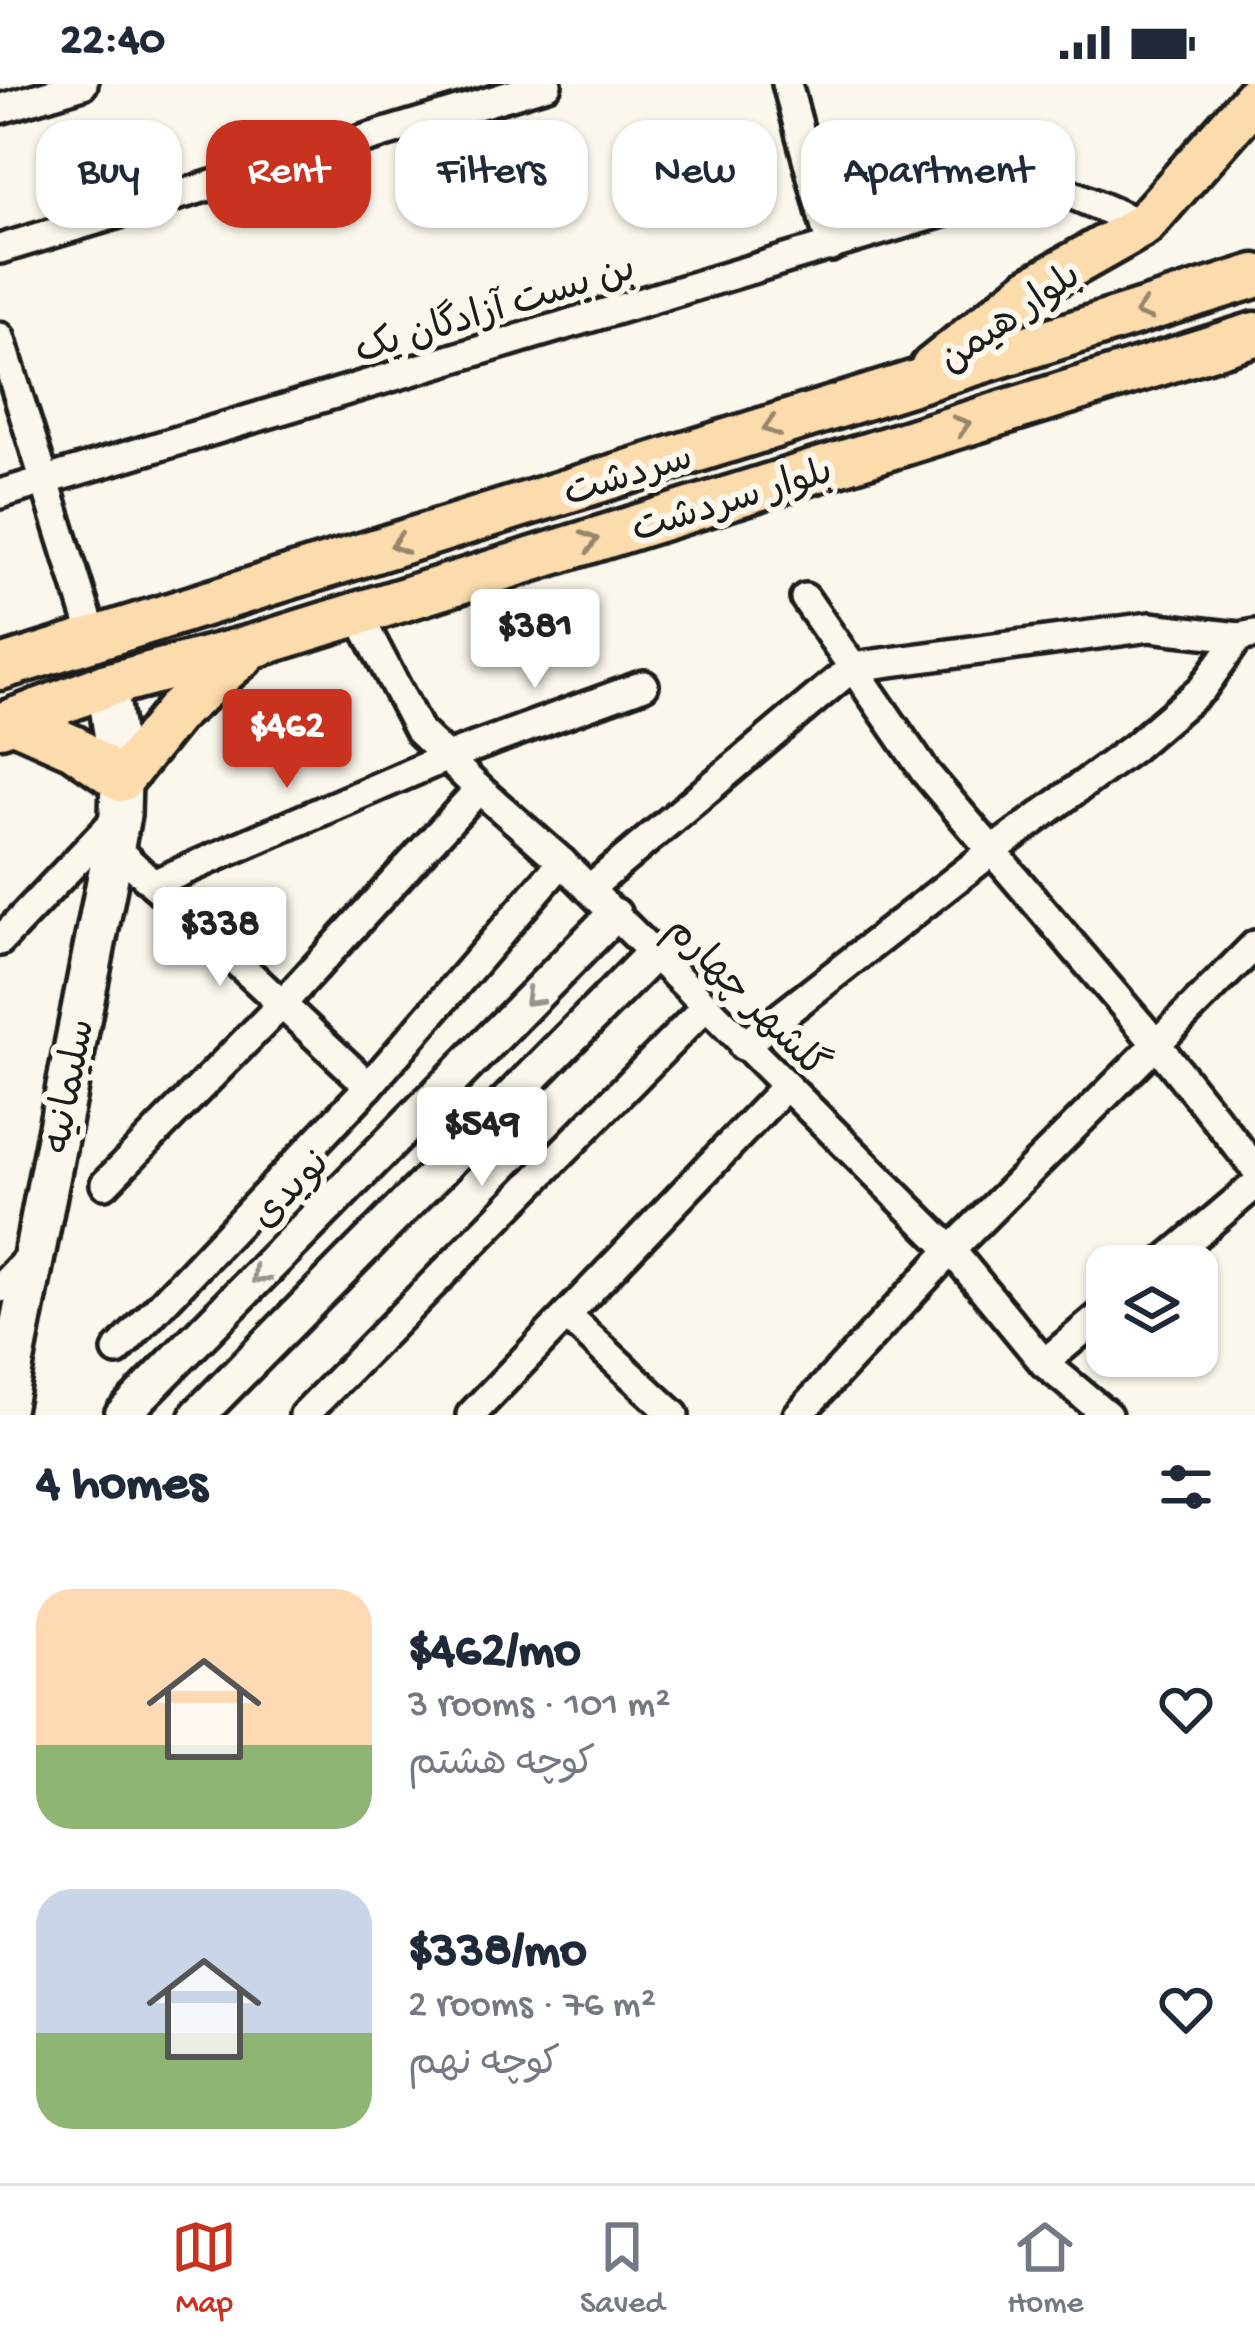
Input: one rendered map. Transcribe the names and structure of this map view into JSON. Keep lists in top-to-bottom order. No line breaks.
{"streets":{"main road":["بلوار هیمن","سردشت","بلوار سردشت","سلیمانیه"],"street":["بن بست آزادگان یک","گلشهر چهارم","نویدی"]},"crossings":[["بن بست آزادگان یک","بلوار هیمن"],["بلوار هیمن","سردشت"],["بلوار سردشت","گلشهر چهارم"],["بلوار سردشت","سلیمانیه"],["گلشهر چهارم","نویدی"]],"one_way":["سردشت","بلوار سردشت"],"page":{"status":"22:40","chip":["Buy","Rent","Filters","New","Apartment"],"price":["$381","$462","$338","$549"],"heading":"4 homes","list":[{"name":"$462/mo","note":"3 rooms · 101 m² · کوچه هشتم"},{"name":"$338/mo","note":"2 rooms · 76 m² · کوچه نهم"}],"tabs":["Map","Saved","Home"]}}
